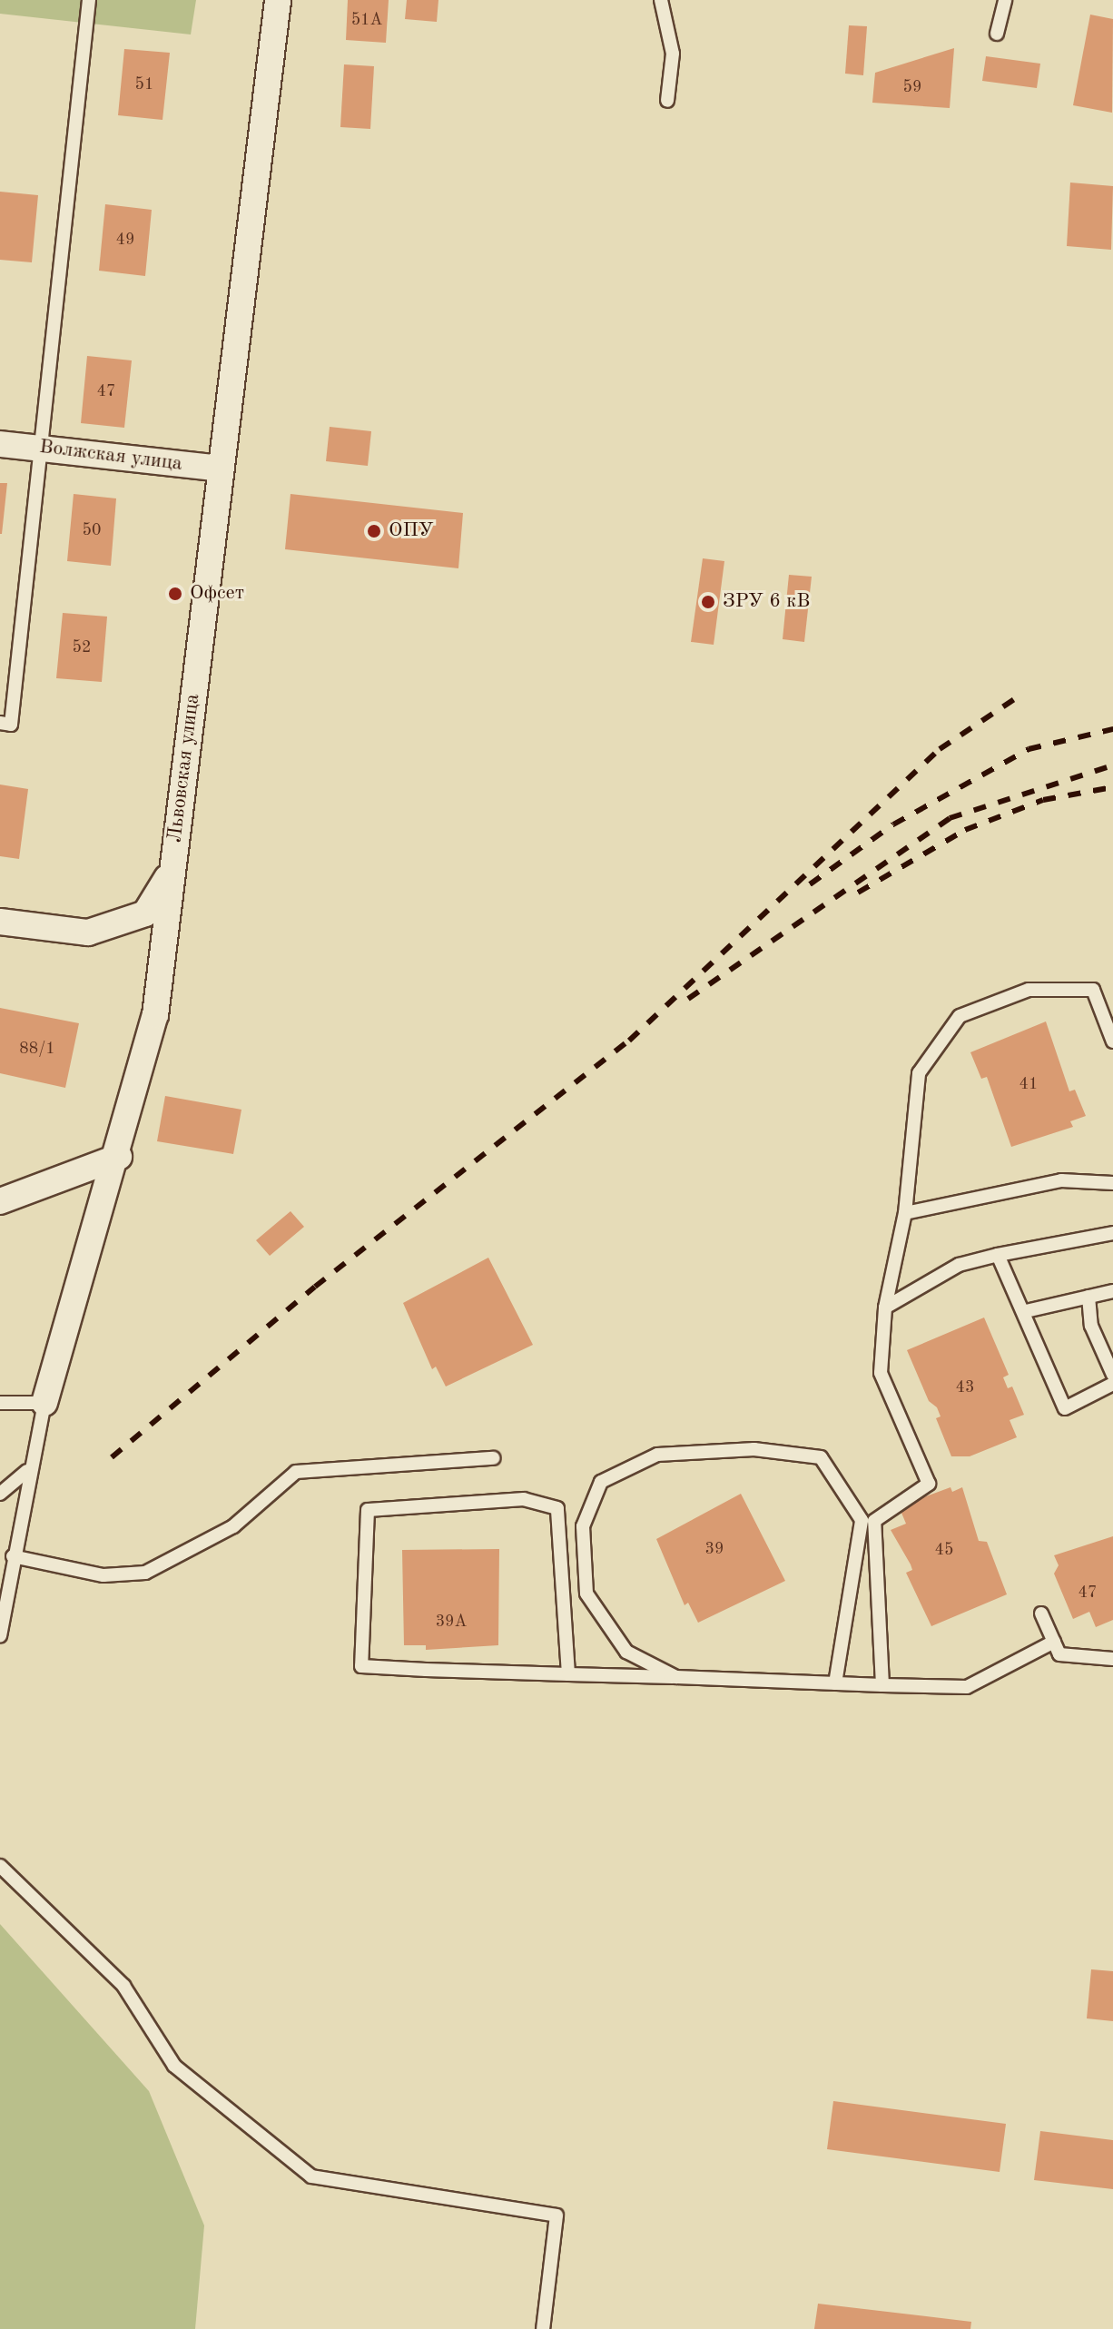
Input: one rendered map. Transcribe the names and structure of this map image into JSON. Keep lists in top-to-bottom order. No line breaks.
{"streets":{"street":["Волжская улица","Львовская улица"]},"crossings":[["Волжская улица","Львовская улица"]],"places":["ОПУ","Офсет","ЗРУ 6 кВ"],"house_numbers":["51А","51","59","49","47","50","52","88/1","41","43","39","45","47","39А"]}
